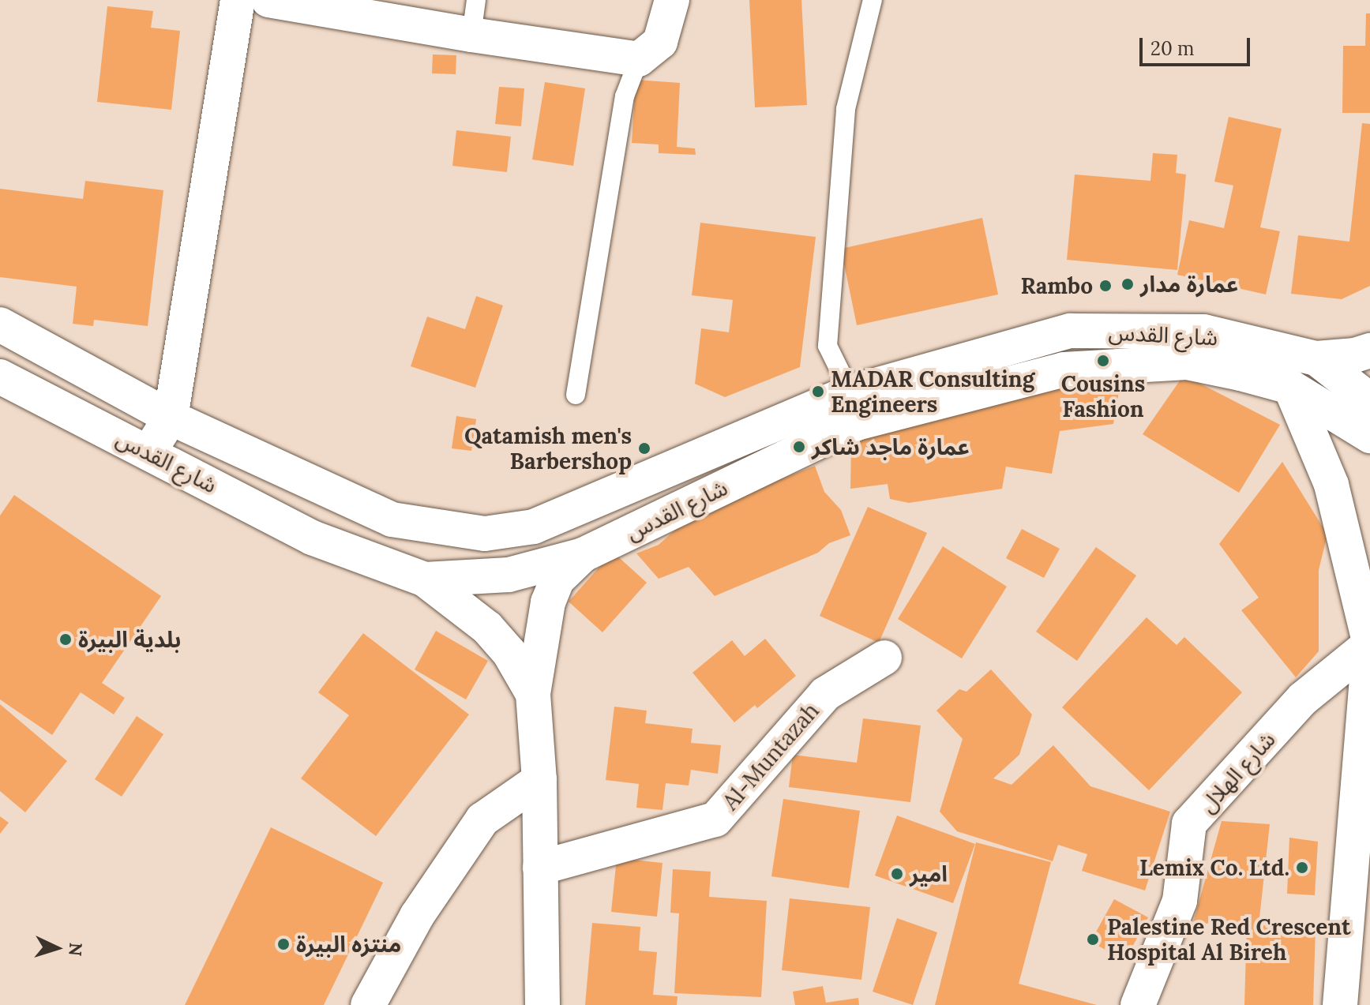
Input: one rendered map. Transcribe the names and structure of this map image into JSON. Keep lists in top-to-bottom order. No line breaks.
{"streets":{"main road":["شارع القدس","Al-Muntazah","شارع الهلال"]},"places":["عمارة مدار","Rambo","Cousins Fashion","MADAR Consulting Engineers","عمارة ماجد شاكر","Qatamish men's Barbershop","بلدية البيرة","Lemix Co. Ltd.","امير","Palestine Red Crescent Hospital Al Bireh","منتزه البيرة"],"scale_bar":"20 m","north":"right"}
